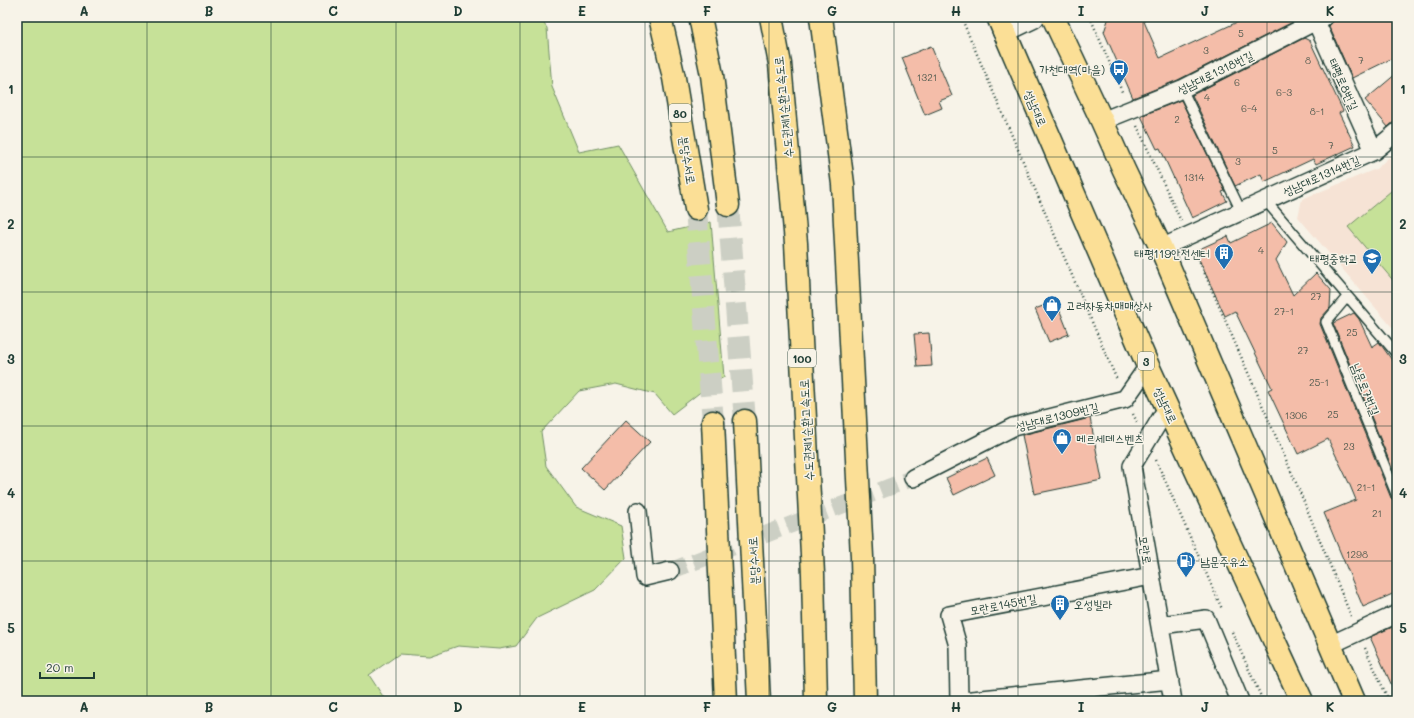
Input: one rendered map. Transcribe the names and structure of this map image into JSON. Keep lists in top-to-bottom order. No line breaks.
{"streets":{"main road":["수도권제1순환고속도로","성남대로","80","분당수서로","100","3"],"street":["성남대로1318번길","태평로8번길","성남대로1314번길","성남대로1309번길","모란로","모란로145번길"],"lane":["남문로7번길"]},"crossings":[["성남대로1318번길","태평로8번길"],["태평로8번길","성남대로1314번길"],["성남대로","모란로"],["모란로","모란로145번길"]],"places":{"bus stop":["가천대역(마을)"],"building":["태평119안전센터","오성빌라"],"school or university":["태평중학교"],"shop":["고려자동차매매상사","메르세데스벤츠"],"fuel station":["남문주유소"]},"house_numbers":["5","3","8","7","1321","6","6-3","4","6-4","8-1","2","7","5","3","1314","4","27","27-1","25","27","25-1","25","1306","23","21-1","21","1298"],"scale_bar":"20 m","grid":{"columns":["A","B","C","D","E","F","G","H","I","J","K"],"rows":["1","2","3","4","5"]}}
